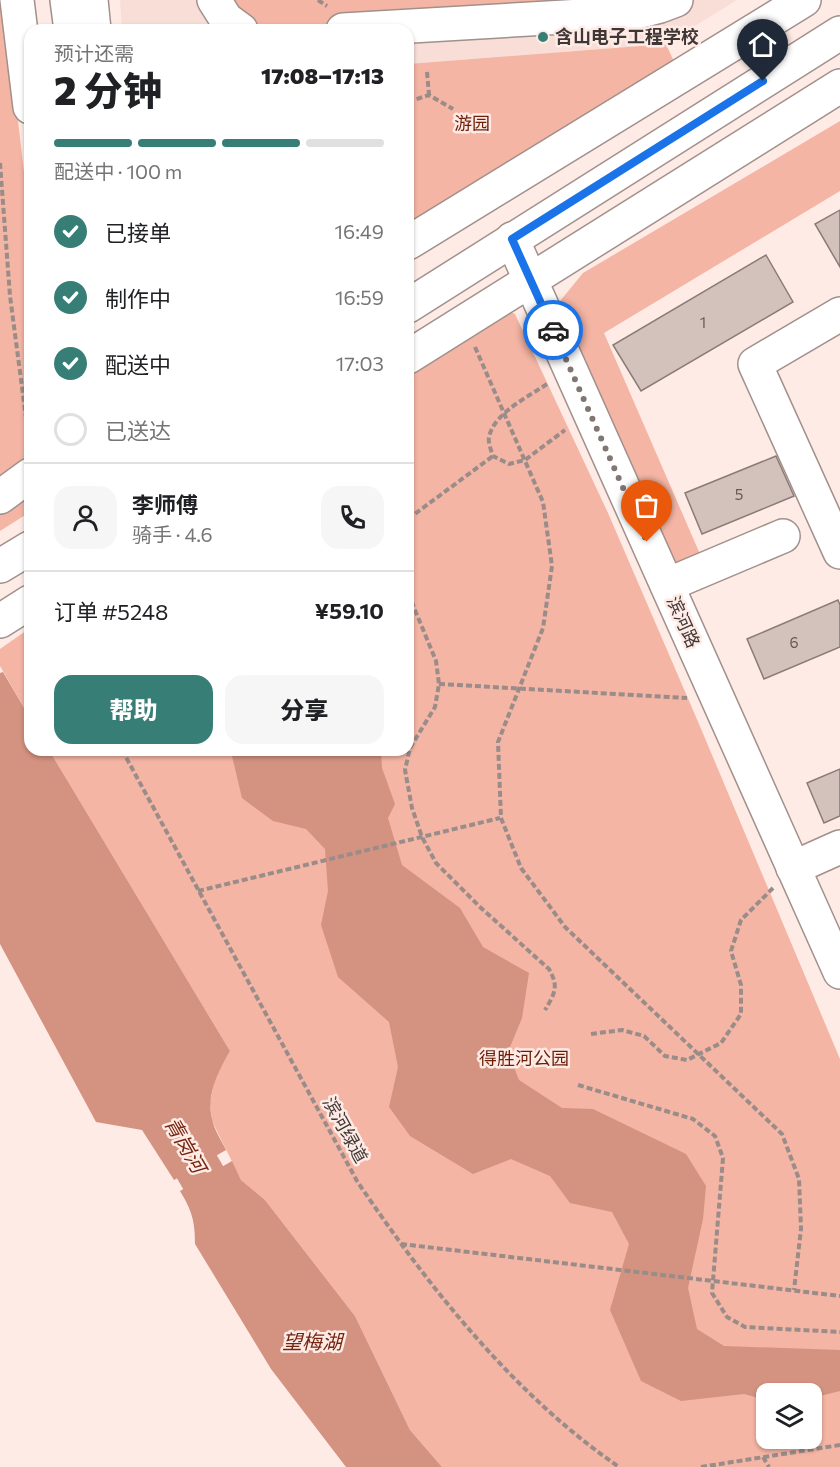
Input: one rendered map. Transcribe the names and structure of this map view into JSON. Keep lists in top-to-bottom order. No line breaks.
{"streets":{"street":["滨河路"],"path":["滨河绿道"]},"water":["青岗河","望梅湖"],"parks":["游园","得胜河公园"],"places":["含山电子工程学校"],"house_numbers":["1","5","6"],"page":{"heading":["2 分钟","预计还需","17:08–17:13"],"panel":["李师傅","骑手 · 4.6","订单 #5248","¥59.10"],"bar":"配送中 · 100 m","list":[["已接单","16:49"],["制作中","16:59"],["配送中","17:03"],"已送达"],"buttons":["帮助","分享"]}}
